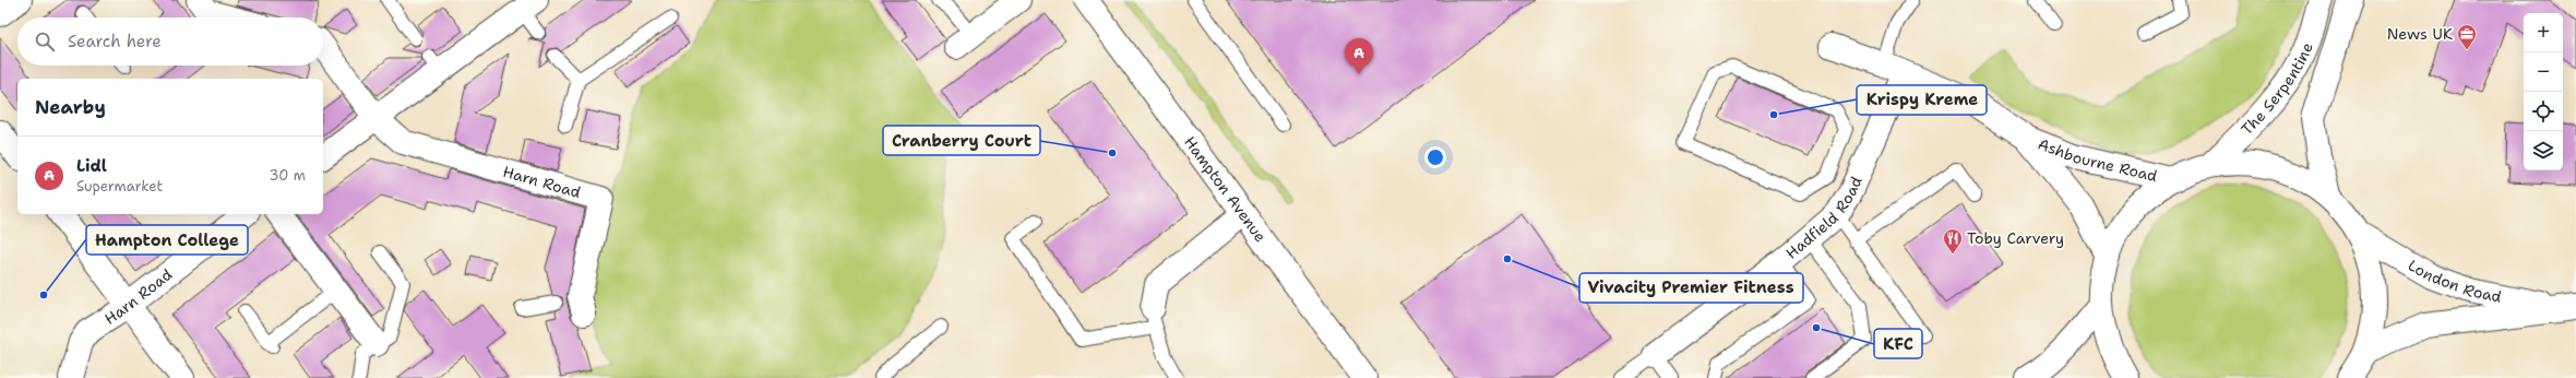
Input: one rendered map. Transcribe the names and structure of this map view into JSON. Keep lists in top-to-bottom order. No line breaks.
{"streets":{"street":["The Serpentine","Ashbourne Road","Harn Road","Hampton Avenue","Hadfield Road","London Road"]},"crossings":[["Ashbourne Road","Hadfield Road"]],"places":{"office":["News UK"],"other":["Krispy Kreme","Cranberry Court","Vivacity Premier Fitness","Hampton College","KFC"],"restaurant":["Toby Carvery"]},"page":{"map_buttons":["+","−"],"search":"Search here","pins":"A","heading":"Nearby","list":[{"mark":"A","name":"Lidl","note":"Supermarket","value":"30 m"}]}}
